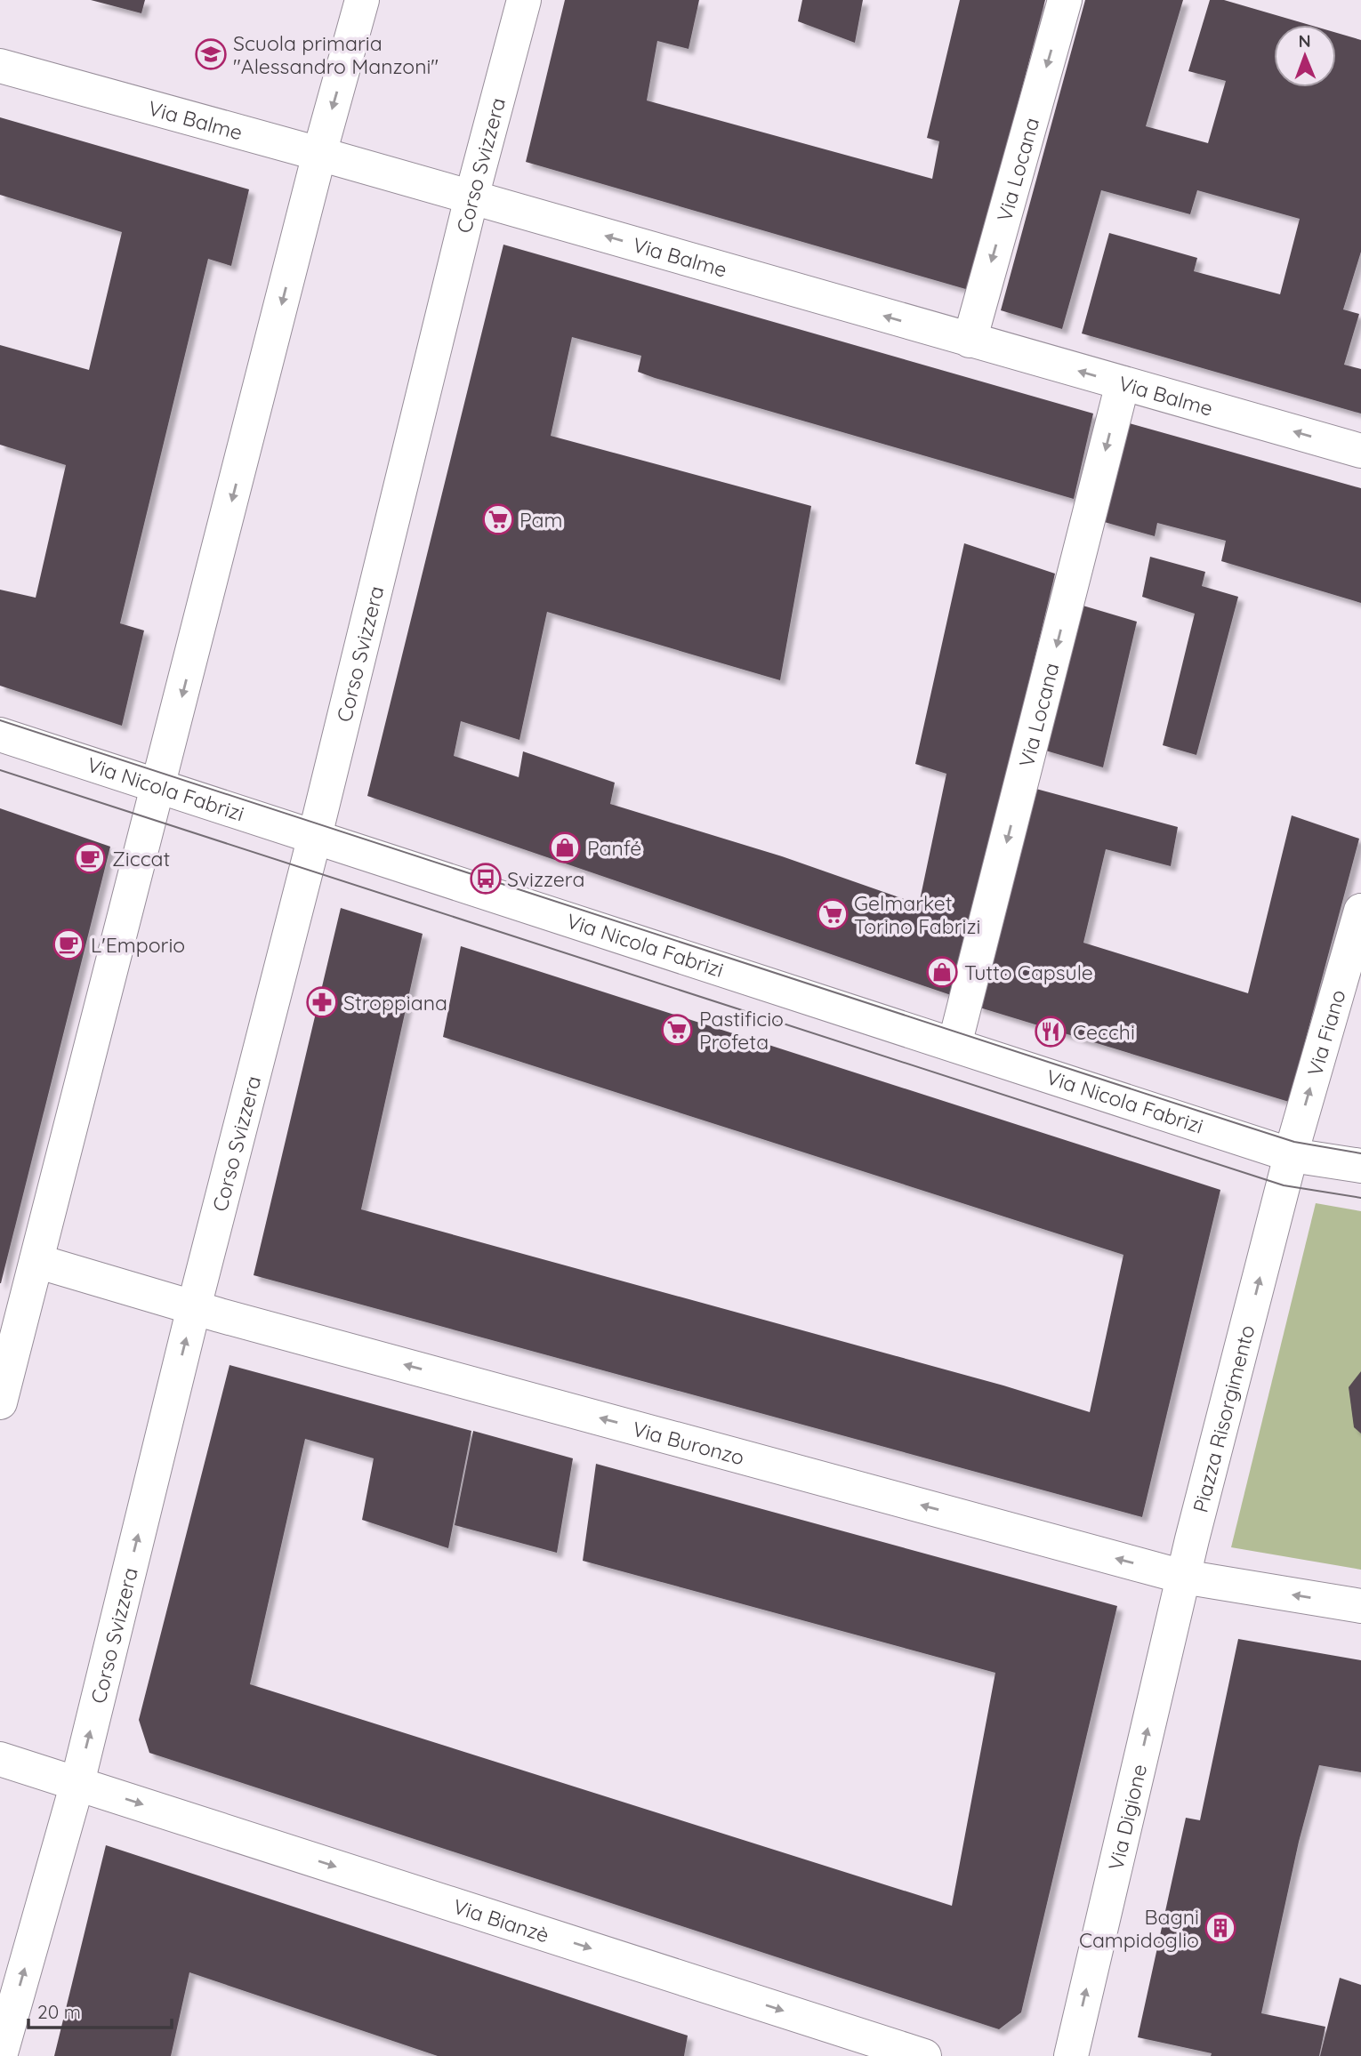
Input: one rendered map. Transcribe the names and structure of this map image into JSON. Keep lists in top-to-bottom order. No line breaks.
{"streets":{"street":["Via Balme","Corso Svizzera","Via Locana","Via Nicola Fabrizi","Via Fiano","Piazza Risorgimento","Via Buronzo","Via Digione","Via Bianzè"]},"crossings":[["Via Balme","Corso Svizzera"],["Via Balme","Via Locana"],["Corso Svizzera","Via Nicola Fabrizi"],["Corso Svizzera","Via Buronzo"],["Corso Svizzera","Via Bianzè"],["Via Locana","Via Nicola Fabrizi"],["Via Nicola Fabrizi","Via Fiano"],["Via Nicola Fabrizi","Piazza Risorgimento"],["Via Fiano","Piazza Risorgimento"],["Piazza Risorgimento","Via Buronzo"],["Piazza Risorgimento","Via Digione"],["Via Buronzo","Via Digione"]],"one_way":["Via Balme","Corso Svizzera","Via Locana","Via Fiano","Piazza Risorgimento","Via Buronzo","Via Digione","Via Bianzè"],"places":{"school or university":["Scuola primaria \"Alessandro Manzoni\""],"supermarket":["Pam","Gelmarket Torino Fabrizi","Pastificio Profeta"],"shop":["Panfé","Tutto Capsule"],"cafe":["Ziccat","L'Emporio"],"bus stop":["Svizzera"],"pharmacy":["Stroppiana"],"restaurant":["Cecchi"],"building":["Bagni Campidoglio"]},"scale_bar":"20 m","north":"top"}
